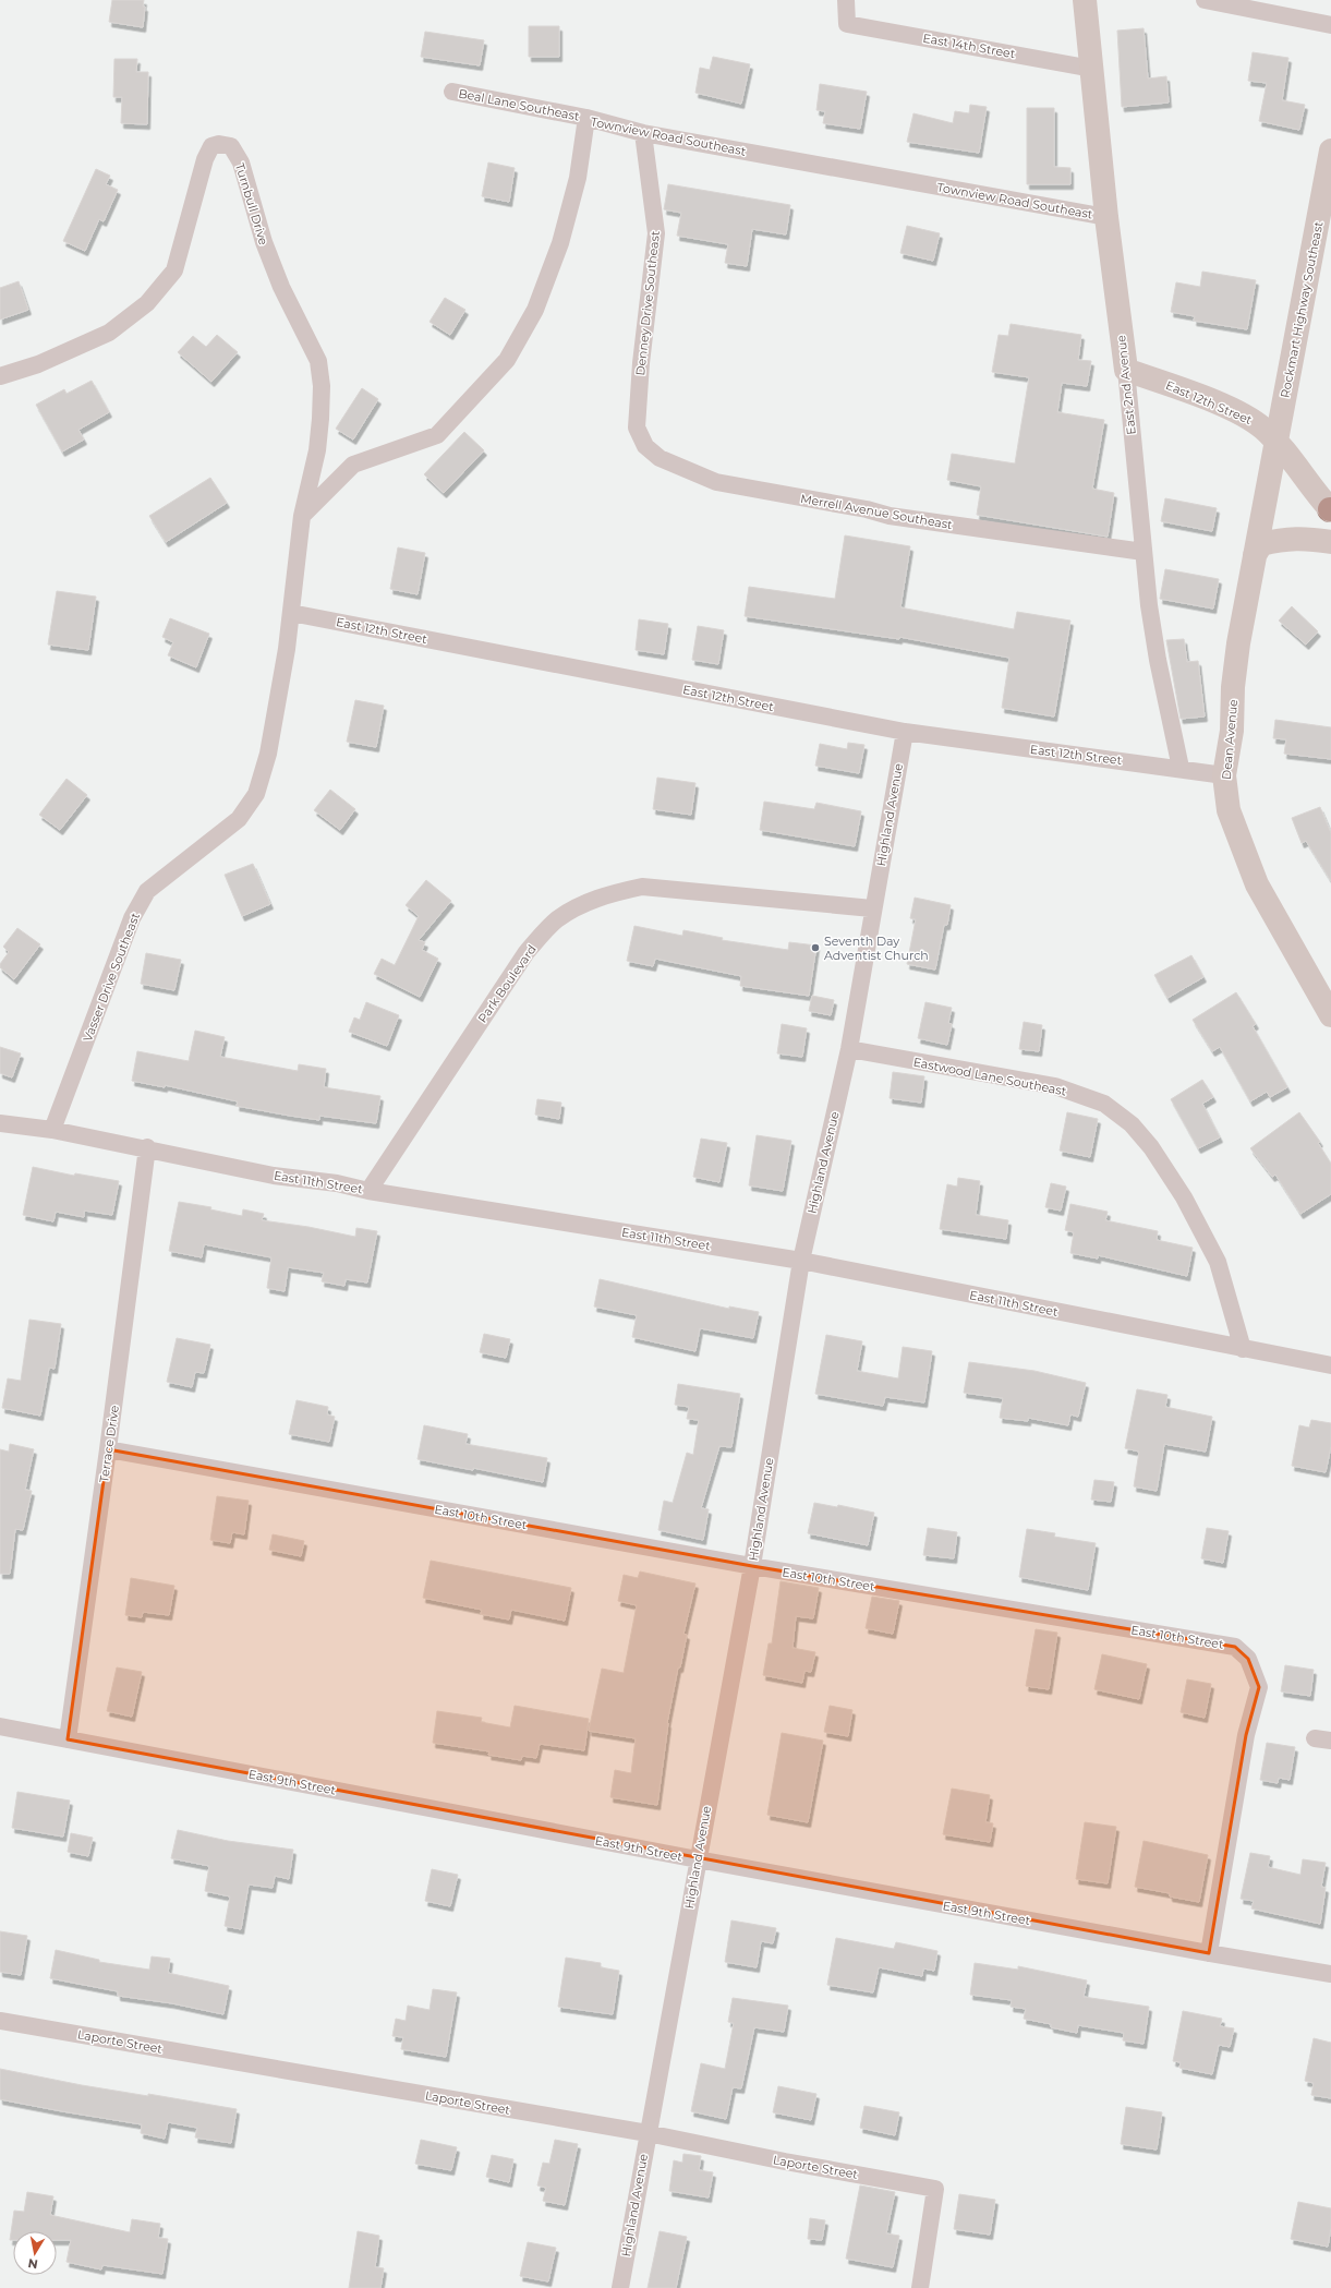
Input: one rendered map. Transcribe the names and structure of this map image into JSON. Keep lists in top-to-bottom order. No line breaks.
{"streets":{"main road":["Rockmart Highway Southeast","East 2nd Avenue","East 12th Street","Dean Avenue"],"street":["East 14th Street","Beal Lane Southeast","Townview Road Southeast","Turnbull Drive","Denney Drive Southeast","Merrell Avenue Southeast","Highland Avenue","Vasser Drive Southeast","Park Boulevard","Eastwood Lane Southeast","East 11th Street","Terrace Drive","East 10th Street","East 9th Street","Laporte Street"]},"crossings":[["East 14th Street","East 2nd Avenue"],["Beal Lane Southeast","Townview Road Southeast"],["Townview Road Southeast","Turnbull Drive"],["Townview Road Southeast","Denney Drive Southeast"],["Townview Road Southeast","East 2nd Avenue"],["Turnbull Drive","East 12th Street"],["Turnbull Drive","Vasser Drive Southeast"],["Denney Drive Southeast","Merrell Avenue Southeast"],["Rockmart Highway Southeast","East 12th Street"],["Rockmart Highway Southeast","Dean Avenue"],["East 2nd Avenue","East 12th Street"],["East 2nd Avenue","Merrell Avenue Southeast"],["East 12th Street","Dean Avenue"],["East 12th Street","Highland Avenue"],["East 12th Street","Vasser Drive Southeast"],["Highland Avenue","Park Boulevard"],["Highland Avenue","Eastwood Lane Southeast"],["Highland Avenue","East 11th Street"],["Highland Avenue","East 10th Street"],["Highland Avenue","East 9th Street"],["Highland Avenue","Laporte Street"],["Vasser Drive Southeast","East 11th Street"],["Park Boulevard","East 11th Street"],["Eastwood Lane Southeast","East 11th Street"],["East 11th Street","Terrace Drive"],["Terrace Drive","East 10th Street"],["Terrace Drive","East 9th Street"],["East 10th Street","East 9th Street"]],"places":["Seventh Day Adventist Church"],"north":"bottom"}
